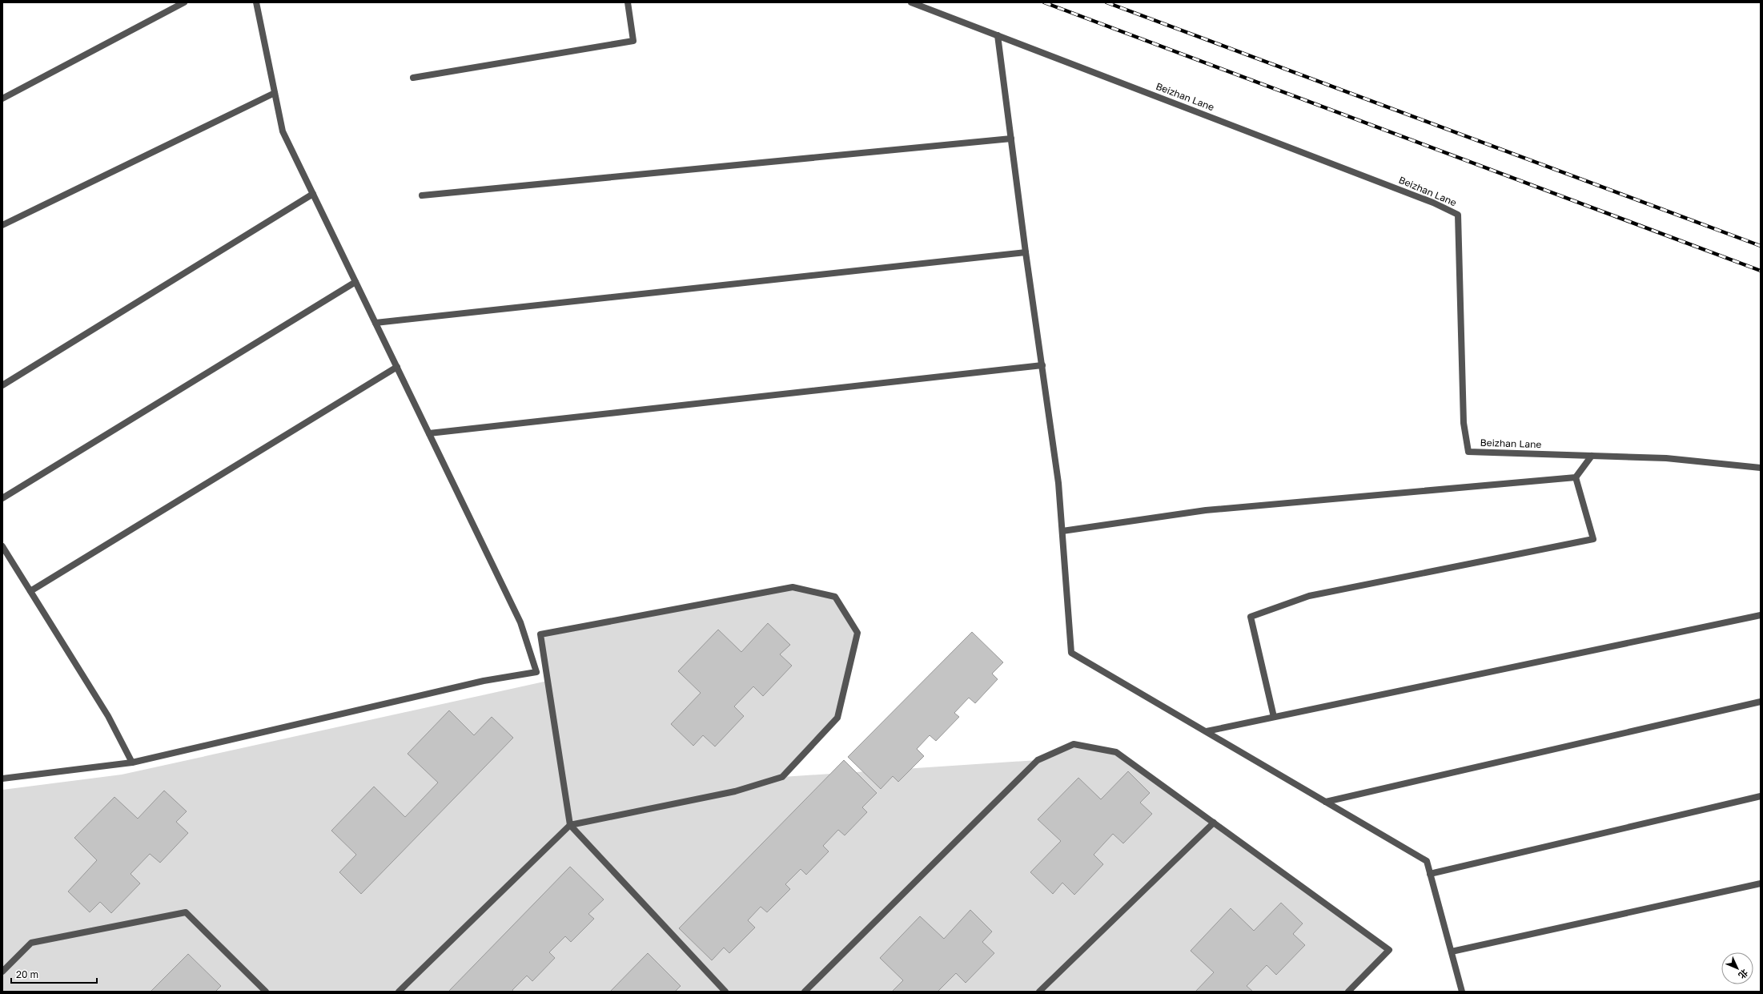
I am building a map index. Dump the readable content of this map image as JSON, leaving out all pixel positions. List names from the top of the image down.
{
  "streets": {
    "street": ["Beizhan Lane"]
  },
  "scale_bar": "20 m",
  "north": "bottom right"
}
